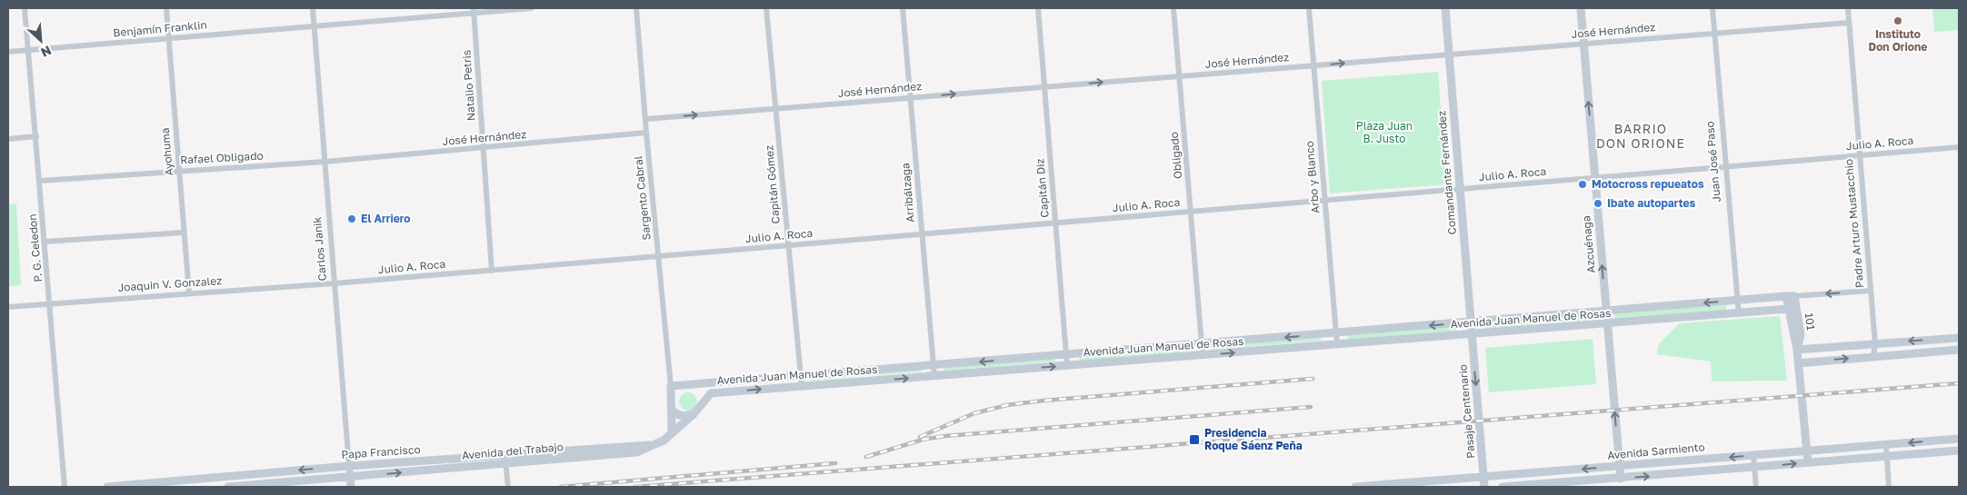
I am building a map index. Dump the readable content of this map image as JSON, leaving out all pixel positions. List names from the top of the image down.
{
  "streets": {
    "main road": [
      "Comandante Fernández",
      "Azcuénaga",
      "Carlos Janik",
      "Avenida Juan Manuel de Rosas",
      "101",
      "Pasaje Centenario",
      "Avenida del Trabajo",
      "Avenida Sarmiento",
      "Papa Francisco"
    ],
    "street": [
      "Benjamín Franklin",
      "José Hernández",
      "Natalio Petris",
      "Julio A. Roca",
      "Ayohuma",
      "Obligado",
      "Rafael Obligado",
      "Juan José Paso",
      "Arbo y Blanco",
      "Capitán Gómez",
      "Capitán Diz",
      "Arribálzaga",
      "Sargento Cabral",
      "Padre Arturo Mustacchio",
      "P. G. Celedon",
      "Joaquin V. Gonzalez"
    ]
  },
  "crossings": [
    ["Benjamín Franklin", "Natalio Petris"],
    ["Benjamín Franklin", "Ayohuma"],
    ["Benjamín Franklin", "P. G. Celedon"],
    ["Benjamín Franklin", "Carlos Janik"],
    ["José Hernández", "Natalio Petris"],
    ["José Hernández", "Obligado"],
    ["José Hernández", "Rafael Obligado"],
    ["José Hernández", "Juan José Paso"],
    ["José Hernández", "Comandante Fernández"],
    ["José Hernández", "Arbo y Blanco"],
    ["José Hernández", "Capitán Gómez"],
    ["José Hernández", "Capitán Diz"],
    ["José Hernández", "Arribálzaga"],
    ["José Hernández", "Sargento Cabral"],
    ["José Hernández", "Padre Arturo Mustacchio"],
    ["José Hernández", "Azcuénaga"],
    ["José Hernández", "Carlos Janik"],
    ["Natalio Petris", "Julio A. Roca"],
    ["Julio A. Roca", "Obligado"],
    ["Julio A. Roca", "Juan José Paso"],
    ["Julio A. Roca", "Comandante Fernández"],
    ["Julio A. Roca", "Arbo y Blanco"],
    ["Julio A. Roca", "Capitán Gómez"],
    ["Julio A. Roca", "Capitán Diz"],
    ["Julio A. Roca", "Arribálzaga"],
    ["Julio A. Roca", "Sargento Cabral"],
    ["Julio A. Roca", "Padre Arturo Mustacchio"],
    ["Julio A. Roca", "Azcuénaga"],
    ["Julio A. Roca", "Carlos Janik"],
    ["Julio A. Roca", "Joaquin V. Gonzalez"],
    ["Ayohuma", "Rafael Obligado"],
    ["Ayohuma", "Joaquin V. Gonzalez"],
    ["Obligado", "Avenida Juan Manuel de Rosas"],
    ["Rafael Obligado", "P. G. Celedon"],
    ["Rafael Obligado", "Carlos Janik"],
    ["Juan José Paso", "Avenida Juan Manuel de Rosas"],
    ["Comandante Fernández", "Avenida Juan Manuel de Rosas"],
    ["Comandante Fernández", "Pasaje Centenario"],
    ["Arbo y Blanco", "Avenida Juan Manuel de Rosas"],
    ["Capitán Gómez", "Avenida Juan Manuel de Rosas"],
    ["Capitán Diz", "Avenida Juan Manuel de Rosas"],
    ["Arribálzaga", "Avenida Juan Manuel de Rosas"],
    ["Sargento Cabral", "Avenida Juan Manuel de Rosas"],
    ["Azcuénaga", "Avenida Juan Manuel de Rosas"],
    ["Azcuénaga", "Avenida Sarmiento"],
    ["P. G. Celedon", "Joaquin V. Gonzalez"],
    ["Carlos Janik", "Joaquin V. Gonzalez"],
    ["Carlos Janik", "Avenida del Trabajo"],
    ["Carlos Janik", "Papa Francisco"],
    ["Avenida Juan Manuel de Rosas", "101"],
    ["Avenida Juan Manuel de Rosas", "Pasaje Centenario"],
    ["Avenida Juan Manuel de Rosas", "Avenida del Trabajo"],
    ["Pasaje Centenario", "Avenida Sarmiento"],
    ["Avenida del Trabajo", "Papa Francisco"]
  ],
  "one_way": [
    "José Hernández",
    "Azcuénaga",
    "Pasaje Centenario",
    "Avenida del Trabajo"
  ],
  "districts": ["BARRIO DON ORIONE"],
  "parks": ["Plaza Juan B. Justo"],
  "places": {
    "other": [
      "Instituto Don Orione",
      "Motocross repueatos",
      "Ibate autopartes",
      "El Arriero"
    ],
    "transit": ["Presidencia Roque Sáenz Peña"]
  },
  "north": "bottom right"
}
